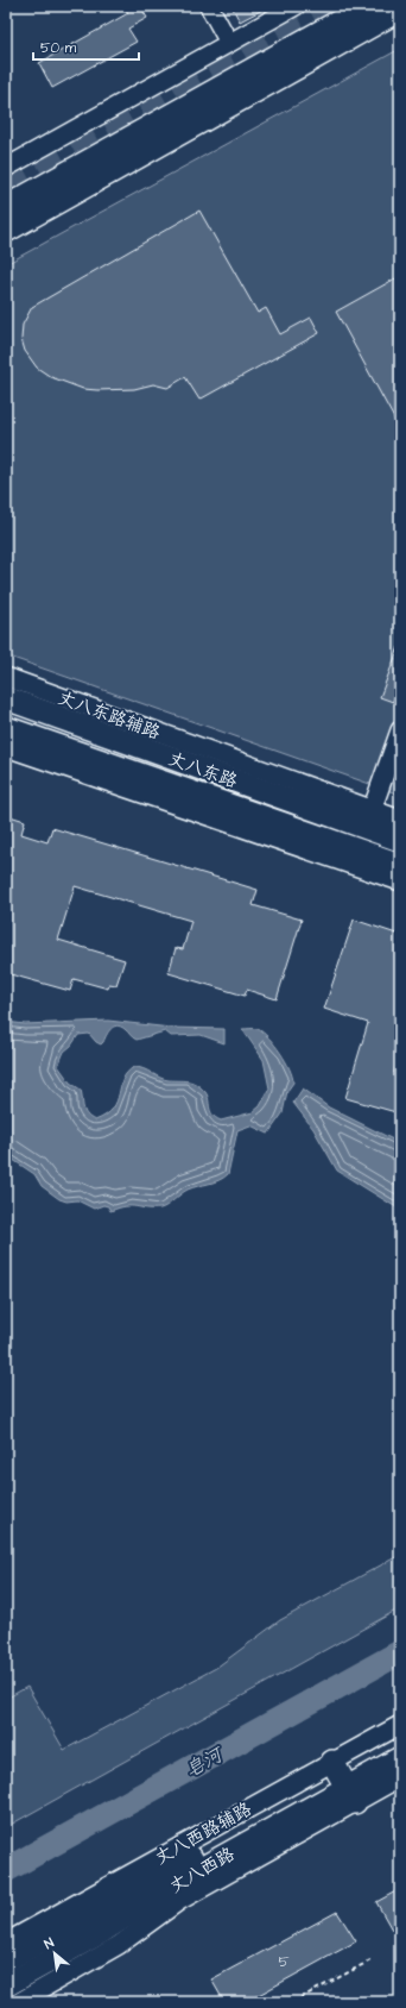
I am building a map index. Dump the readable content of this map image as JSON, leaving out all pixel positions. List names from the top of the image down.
{
  "streets": {
    "main road": ["丈八东路", "丈八西路"],
    "street": ["丈八东路辅路", "丈八西路辅路"]
  },
  "crossings": [
    ["丈八东路辅路", "丈八东路"],
    ["丈八西路辅路", "丈八西路"]
  ],
  "water": ["皂河"],
  "house_numbers": ["5"],
  "scale_bar": "50 m",
  "north": "top left"
}
